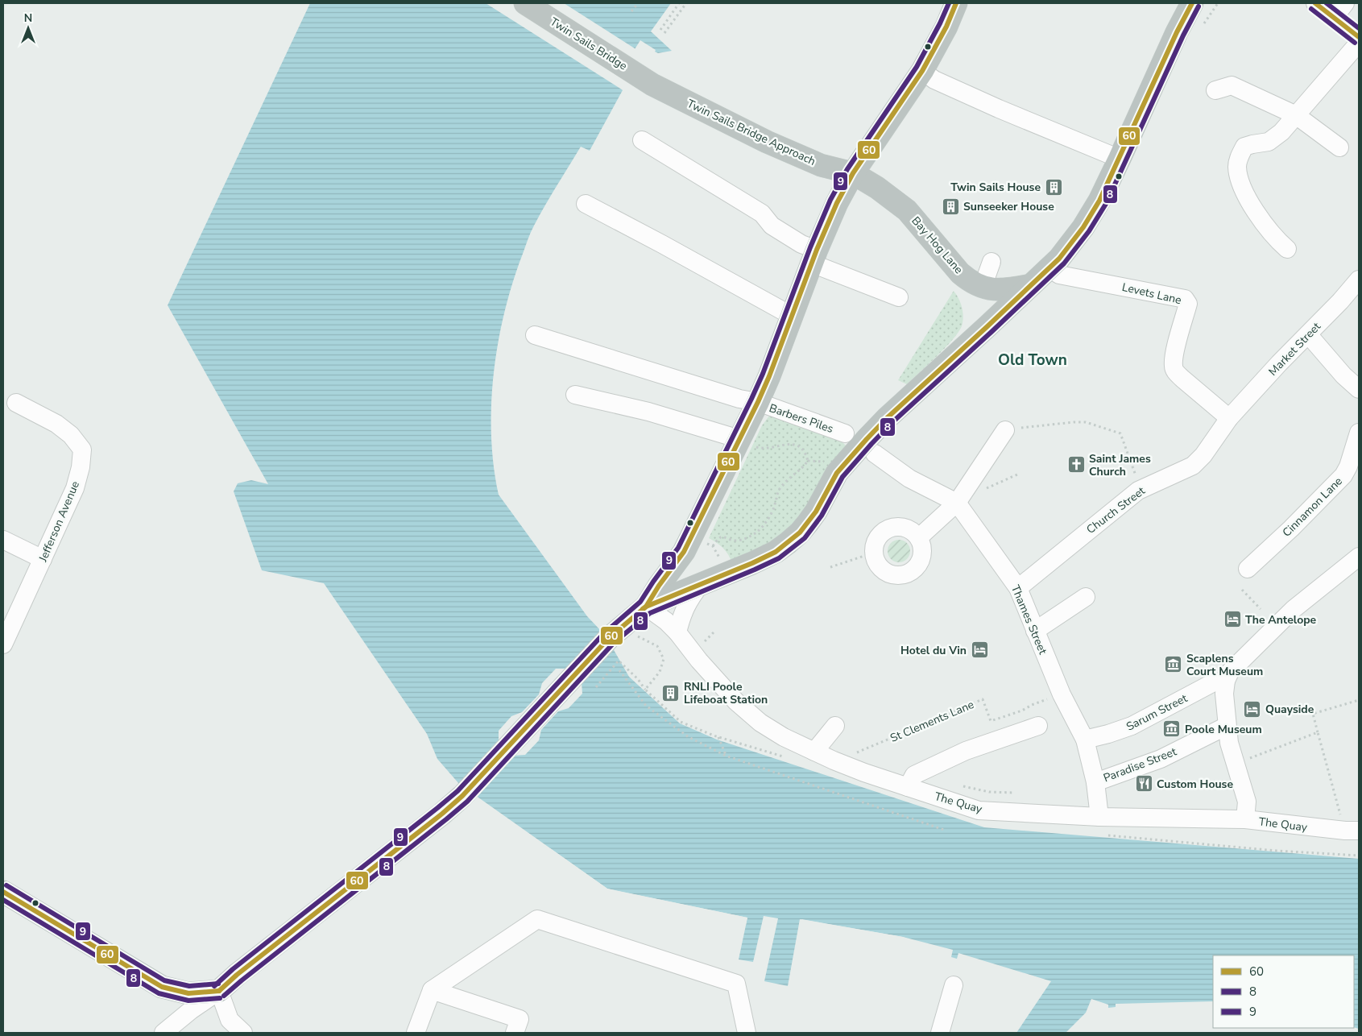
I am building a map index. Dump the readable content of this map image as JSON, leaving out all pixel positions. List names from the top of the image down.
{
  "streets": {
    "highway": ["Twin Sails Bridge", "Twin Sails Bridge Approach", "Bay Hog Lane"],
    "street": [
      "Levets Lane",
      "Market Street",
      "Barbers Piles",
      "Cinnamon Lane",
      "Church Street",
      "Jefferson Avenue",
      "Thames Street",
      "Sarum Street",
      "Paradise Street",
      "The Quay"
    ],
    "path": ["St Clements Lane"]
  },
  "crossings": [
    ["Twin Sails Bridge", "Twin Sails Bridge Approach"],
    ["Twin Sails Bridge Approach", "Bay Hog Lane"],
    ["Levets Lane", "Market Street"],
    ["Levets Lane", "Church Street"],
    ["Market Street", "Church Street"],
    ["Church Street", "Thames Street"],
    ["Thames Street", "Sarum Street"],
    ["Thames Street", "St Clements Lane"],
    ["Thames Street", "Paradise Street"],
    ["Thames Street", "The Quay"],
    ["St Clements Lane", "The Quay"]
  ],
  "districts": ["Old Town"],
  "places": {
    "building": ["Twin Sails House", "Sunseeker House", "RNLI Poole Lifeboat Station"],
    "church": ["Saint James Church"],
    "hotel": ["The Antelope", "Hotel du Vin", "Quayside"],
    "museum": ["Scaplens Court Museum", "Poole Museum"],
    "restaurant": ["Custom House"]
  },
  "lines": ["transit line 60", "transit line 9", "transit line 8"],
  "legend": ["60", "8", "9"],
  "north": "top"
}
